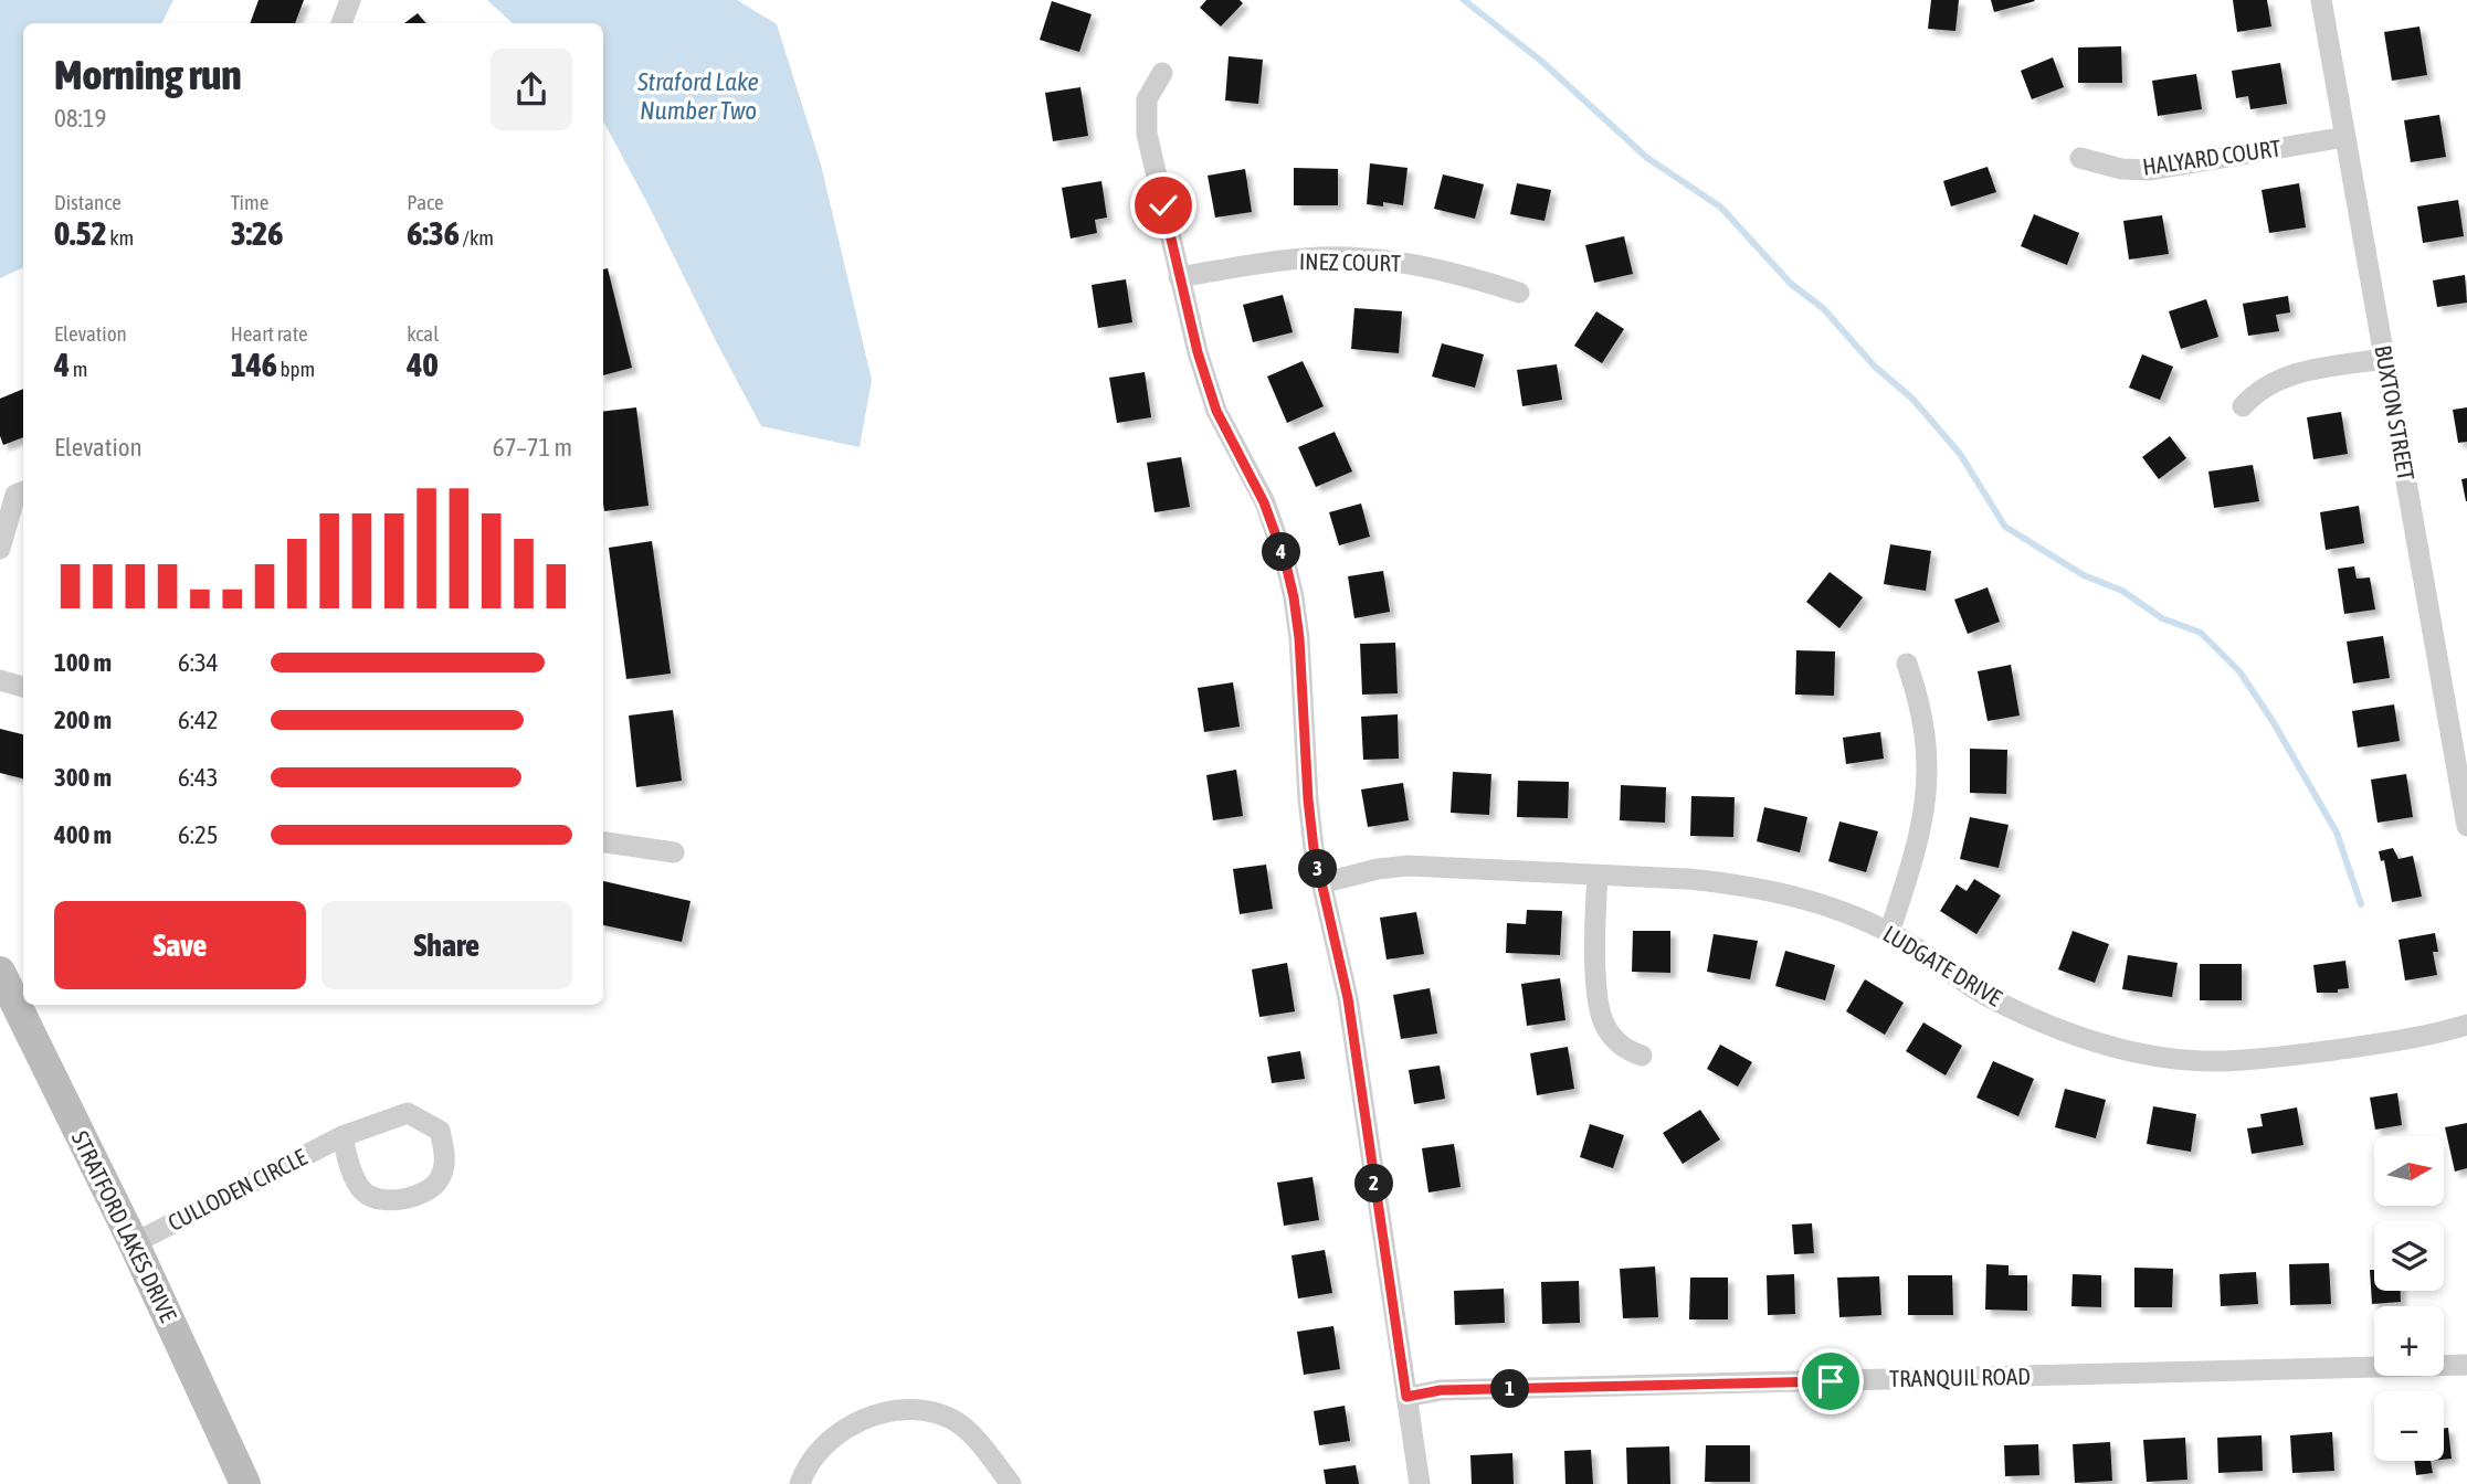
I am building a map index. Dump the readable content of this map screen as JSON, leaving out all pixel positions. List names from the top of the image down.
{
  "streets": {
    "street": [
      "HALYARD COURT",
      "INEZ COURT",
      "BUXTON STREET",
      "LUDGATE DRIVE",
      "CULLODEN CIRCLE",
      "STRATFORD LAKES DRIVE",
      "TRANQUIL ROAD"
    ]
  },
  "crossings": [
    ["HALYARD COURT", "BUXTON STREET"],
    ["CULLODEN CIRCLE", "STRATFORD LAKES DRIVE"]
  ],
  "water": ["Straford Lake Number Two"],
  "north": "right",
  "page": {
    "heading": ["Morning run", "08:19"],
    "stats": [
      ["Distance", "0.52 km"],
      ["Time", "3:26"],
      ["Pace", "6:36 /km"],
      ["Elevation", "4 m"],
      ["Heart rate", "146 bpm"],
      ["kcal", "40"]
    ],
    "chart": ["Elevation", "67–71 m"],
    "pins": [
      "4",
      "3",
      "2",
      "1"
    ],
    "list": [
      {
        "name": "100 m",
        "note": "6:34"
      },
      {
        "name": "200 m",
        "note": "6:42"
      },
      {
        "name": "300 m",
        "note": "6:43"
      },
      {
        "name": "400 m",
        "note": "6:25"
      }
    ],
    "buttons": ["Save", "Share"],
    "map_buttons": ["+", "−"]
  }
}
